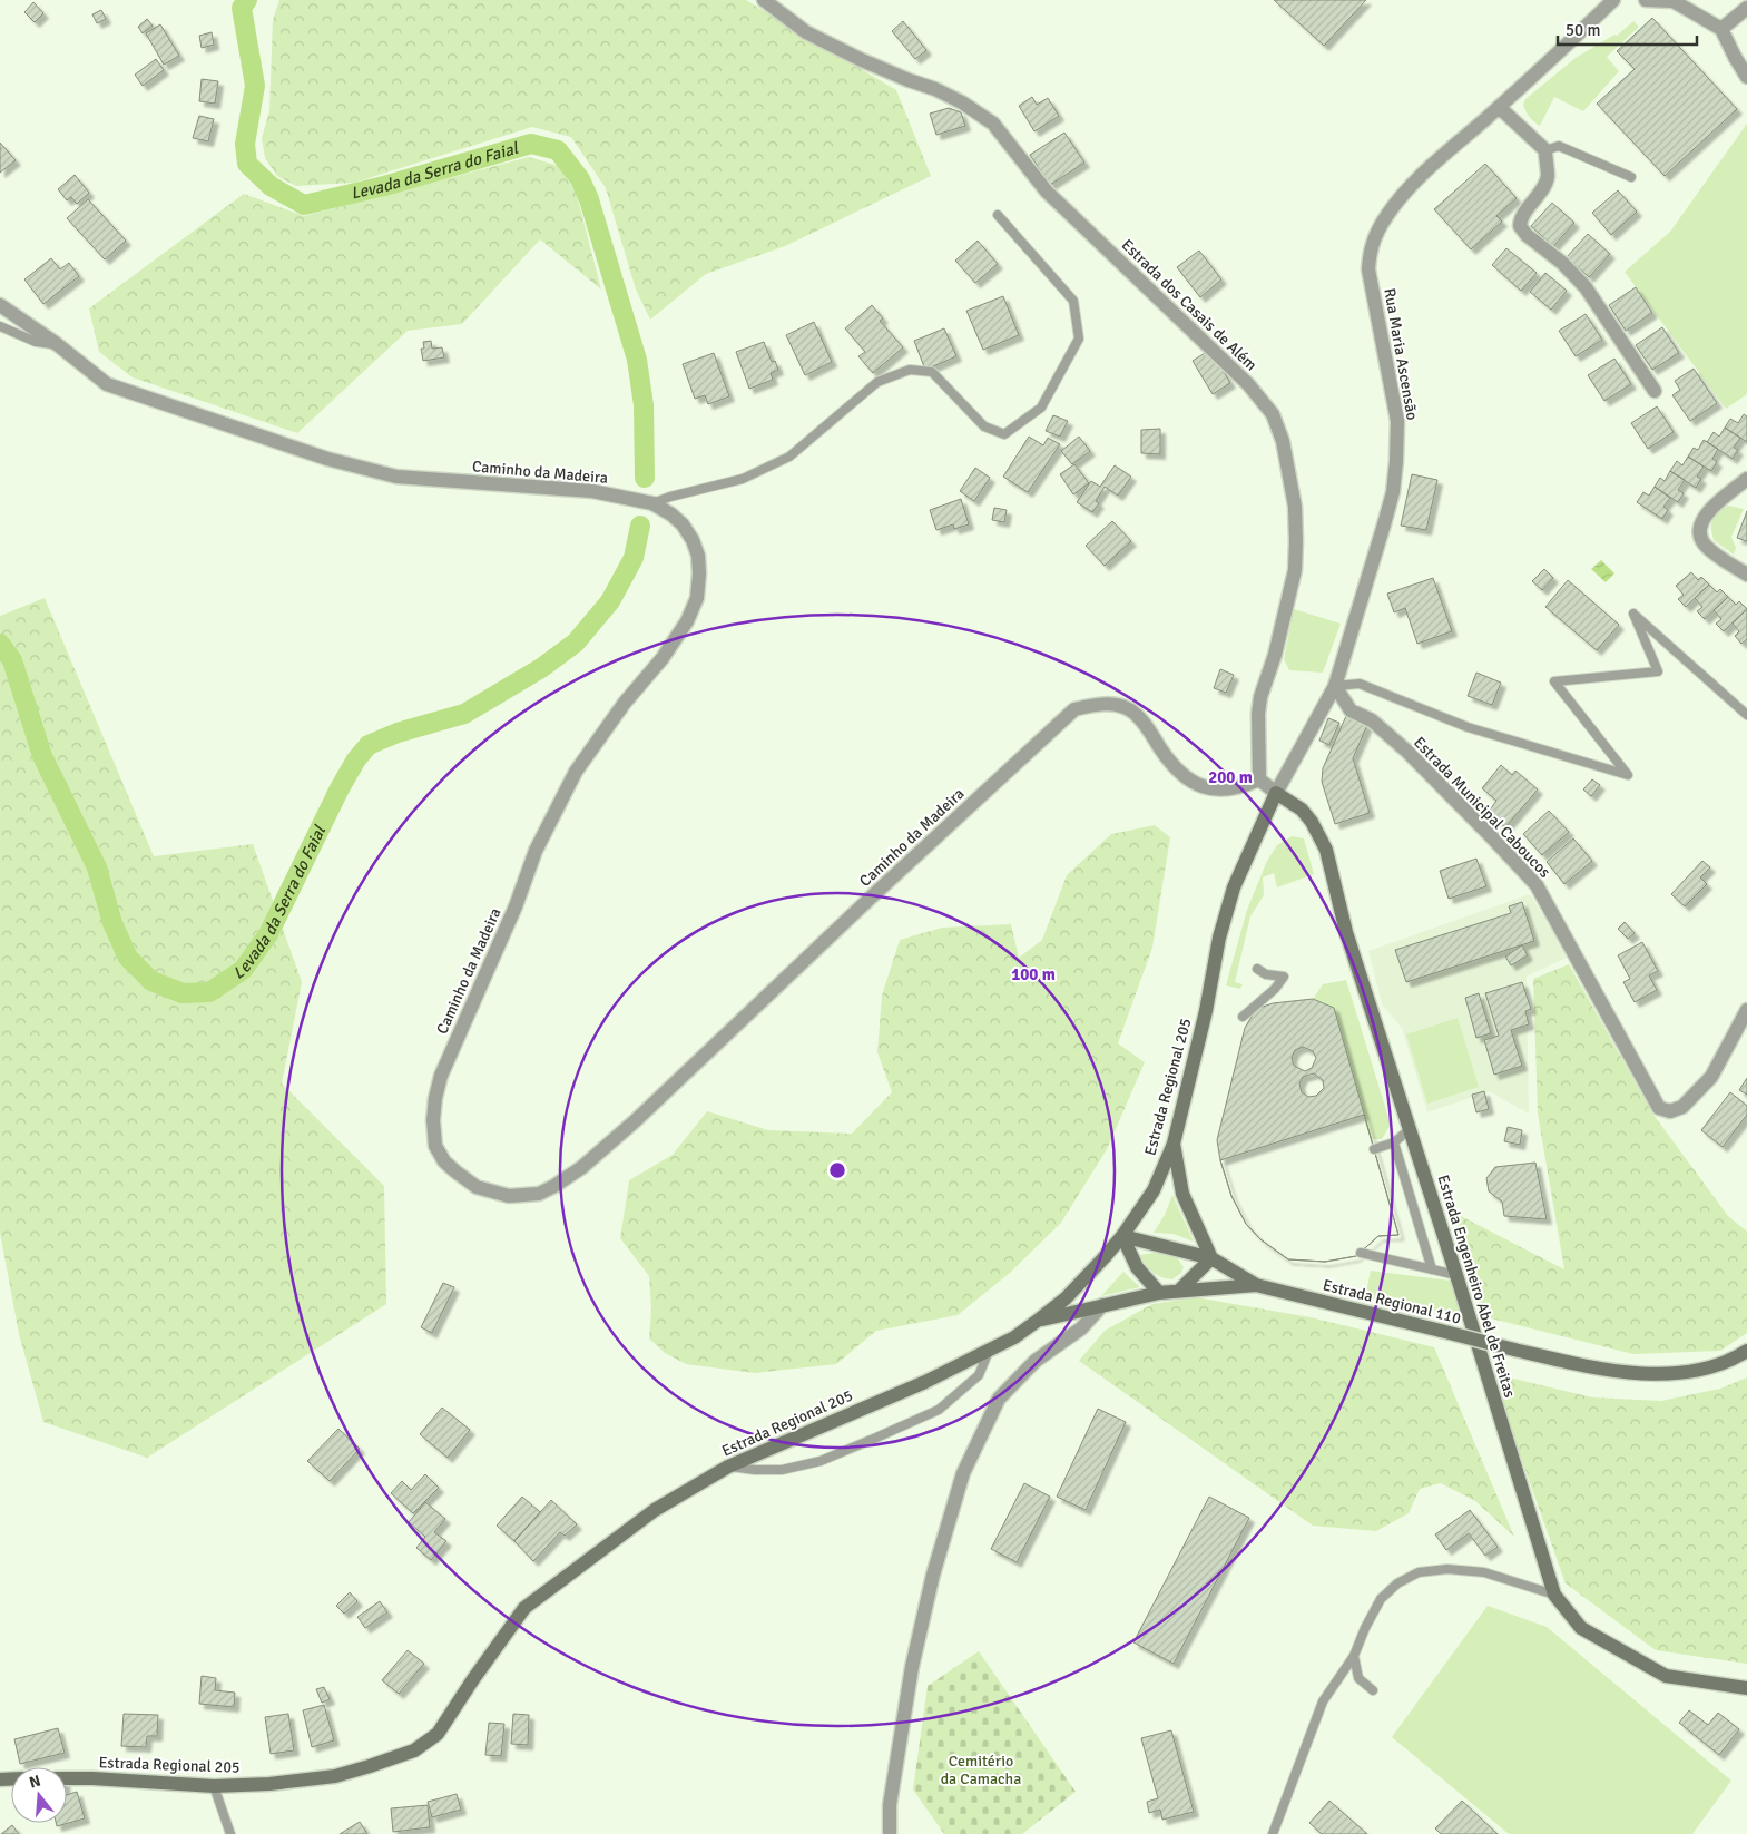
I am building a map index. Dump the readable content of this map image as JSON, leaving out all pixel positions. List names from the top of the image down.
{
  "streets": {
    "main road": ["Estrada Regional 205", "Estrada Engenheiro Abel de Freitas", "Estrada Regional 110"],
    "street": [
      "Estrada dos Casais de Além",
      "Rua Maria Ascensão",
      "Caminho da Madeira",
      "Estrada Municipal Caboucos"
    ]
  },
  "crossings": [
    ["Estrada dos Casais de Além", "Caminho da Madeira"],
    ["Rua Maria Ascensão", "Estrada Municipal Caboucos"],
    ["Rua Maria Ascensão", "Estrada Regional 205"],
    ["Rua Maria Ascensão", "Estrada Engenheiro Abel de Freitas"],
    ["Estrada Regional 205", "Estrada Engenheiro Abel de Freitas"],
    ["Estrada Regional 205", "Estrada Regional 110"]
  ],
  "water": ["Levada da Serra do Faial"],
  "parks": ["Cemitério da Camacha"],
  "scale_bar": "50 m",
  "north": "top",
  "rings": ["200 m", "100 m"]
}
